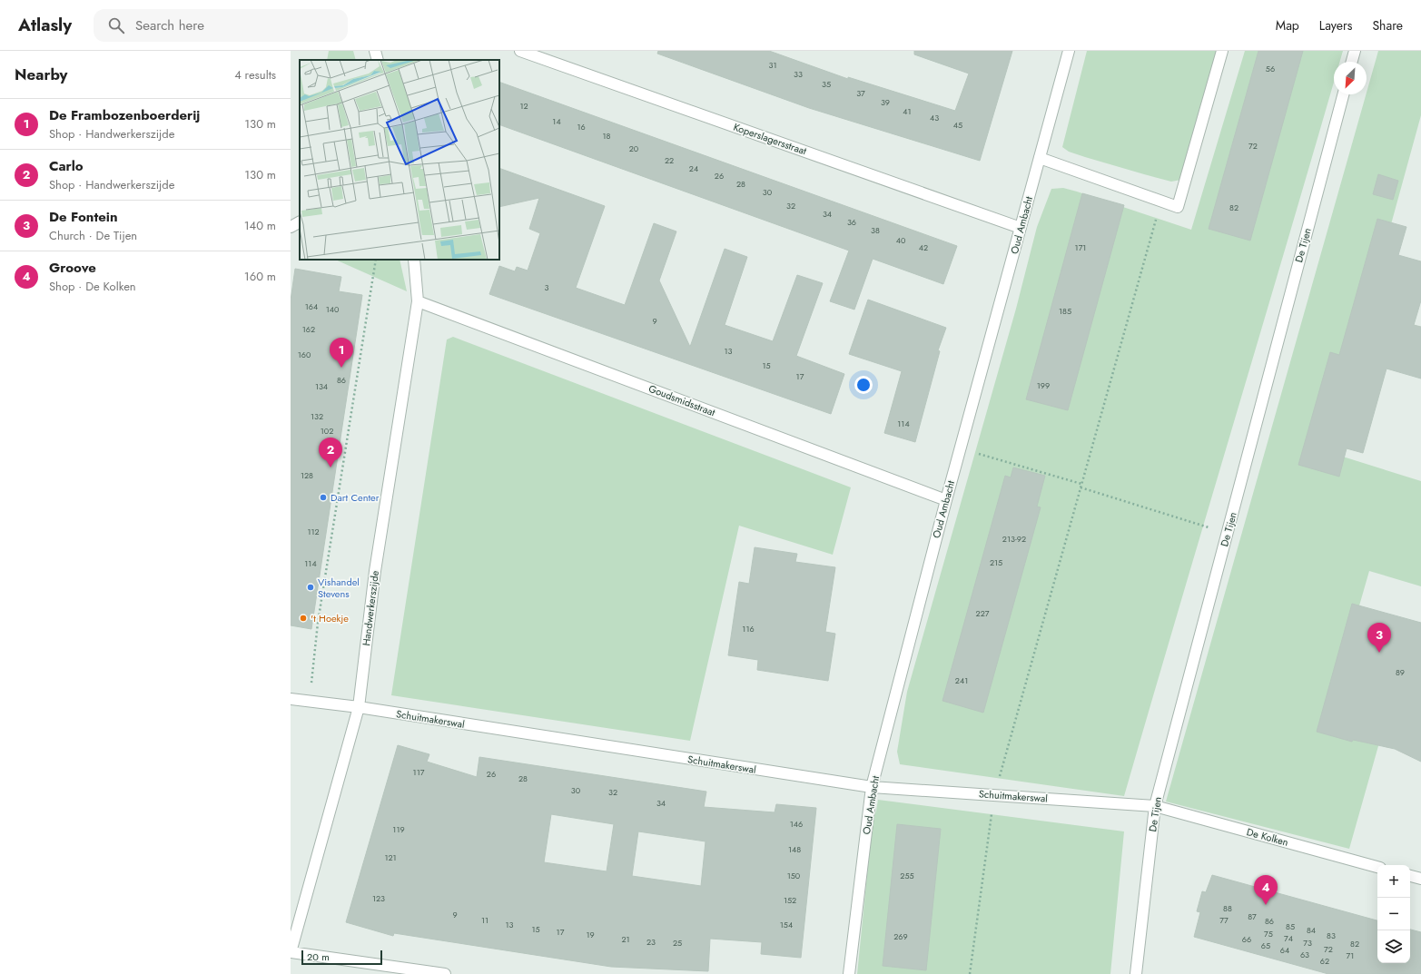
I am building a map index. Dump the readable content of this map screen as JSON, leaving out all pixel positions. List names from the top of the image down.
{
  "streets": {
    "street": [
      "Koperslagersstraat",
      "Oud Ambacht",
      "De Tijen",
      "Goudsmidsstraat",
      "Handwerkerszijde",
      "Schuitmakerswal",
      "De Kolken"
    ]
  },
  "crossings": [
    ["Koperslagersstraat", "Oud Ambacht"],
    ["Oud Ambacht", "Goudsmidsstraat"],
    ["Oud Ambacht", "Schuitmakerswal"],
    ["De Tijen", "Schuitmakerswal"],
    ["De Tijen", "De Kolken"],
    ["Goudsmidsstraat", "Handwerkerszijde"],
    ["Handwerkerszijde", "Schuitmakerswal"],
    ["Schuitmakerswal", "De Kolken"]
  ],
  "places": ["Dart Center", "Vishandel Stevens", "'t Hoekje"],
  "house_numbers": [
    "31",
    "56",
    "33",
    "35",
    "37",
    "39",
    "12",
    "41",
    "43",
    "14",
    "45",
    "16",
    "18",
    "72",
    "20",
    "22",
    "24",
    "26",
    "28",
    "30",
    "32",
    "82",
    "34",
    "36",
    "38",
    "40",
    "42",
    "171",
    "3",
    "164",
    "140",
    "185",
    "9",
    "162",
    "13",
    "160",
    "15",
    "17",
    "86",
    "199",
    "134",
    "132",
    "114",
    "102",
    "128",
    "112",
    "213-92",
    "215",
    "114",
    "227",
    "116",
    "89",
    "241",
    "117",
    "26",
    "28",
    "30",
    "32",
    "34",
    "146",
    "119",
    "148",
    "121",
    "150",
    "255",
    "123",
    "152",
    "88",
    "9",
    "87",
    "11",
    "77",
    "86",
    "13",
    "154",
    "85",
    "15",
    "84",
    "17",
    "75",
    "19",
    "83",
    "269",
    "74",
    "21",
    "66",
    "23",
    "25",
    "73",
    "82",
    "65",
    "72",
    "64",
    "63",
    "71",
    "62"
  ],
  "scale_bar": "20 m",
  "north": "bottom left",
  "page": {
    "header": "Atlasly",
    "search": "Search here",
    "nav": ["Map", "Layers", "Share"],
    "heading": ["Nearby", "4 results"],
    "list": [
      {
        "mark": "1",
        "name": "De Frambozenboerderij",
        "note": "Shop · Handwerkerszijde",
        "value": "130 m"
      },
      {
        "mark": "2",
        "name": "Carlo",
        "note": "Shop · Handwerkerszijde",
        "value": "130 m"
      },
      {
        "mark": "3",
        "name": "De Fontein",
        "note": "Church · De Tijen",
        "value": "140 m"
      },
      {
        "mark": "4",
        "name": "Groove",
        "note": "Shop · De Kolken",
        "value": "160 m"
      }
    ],
    "pins": [
      "1",
      "2",
      "3",
      "4"
    ],
    "map_buttons": ["+", "−"],
    "scale": "20 m"
  }
}
